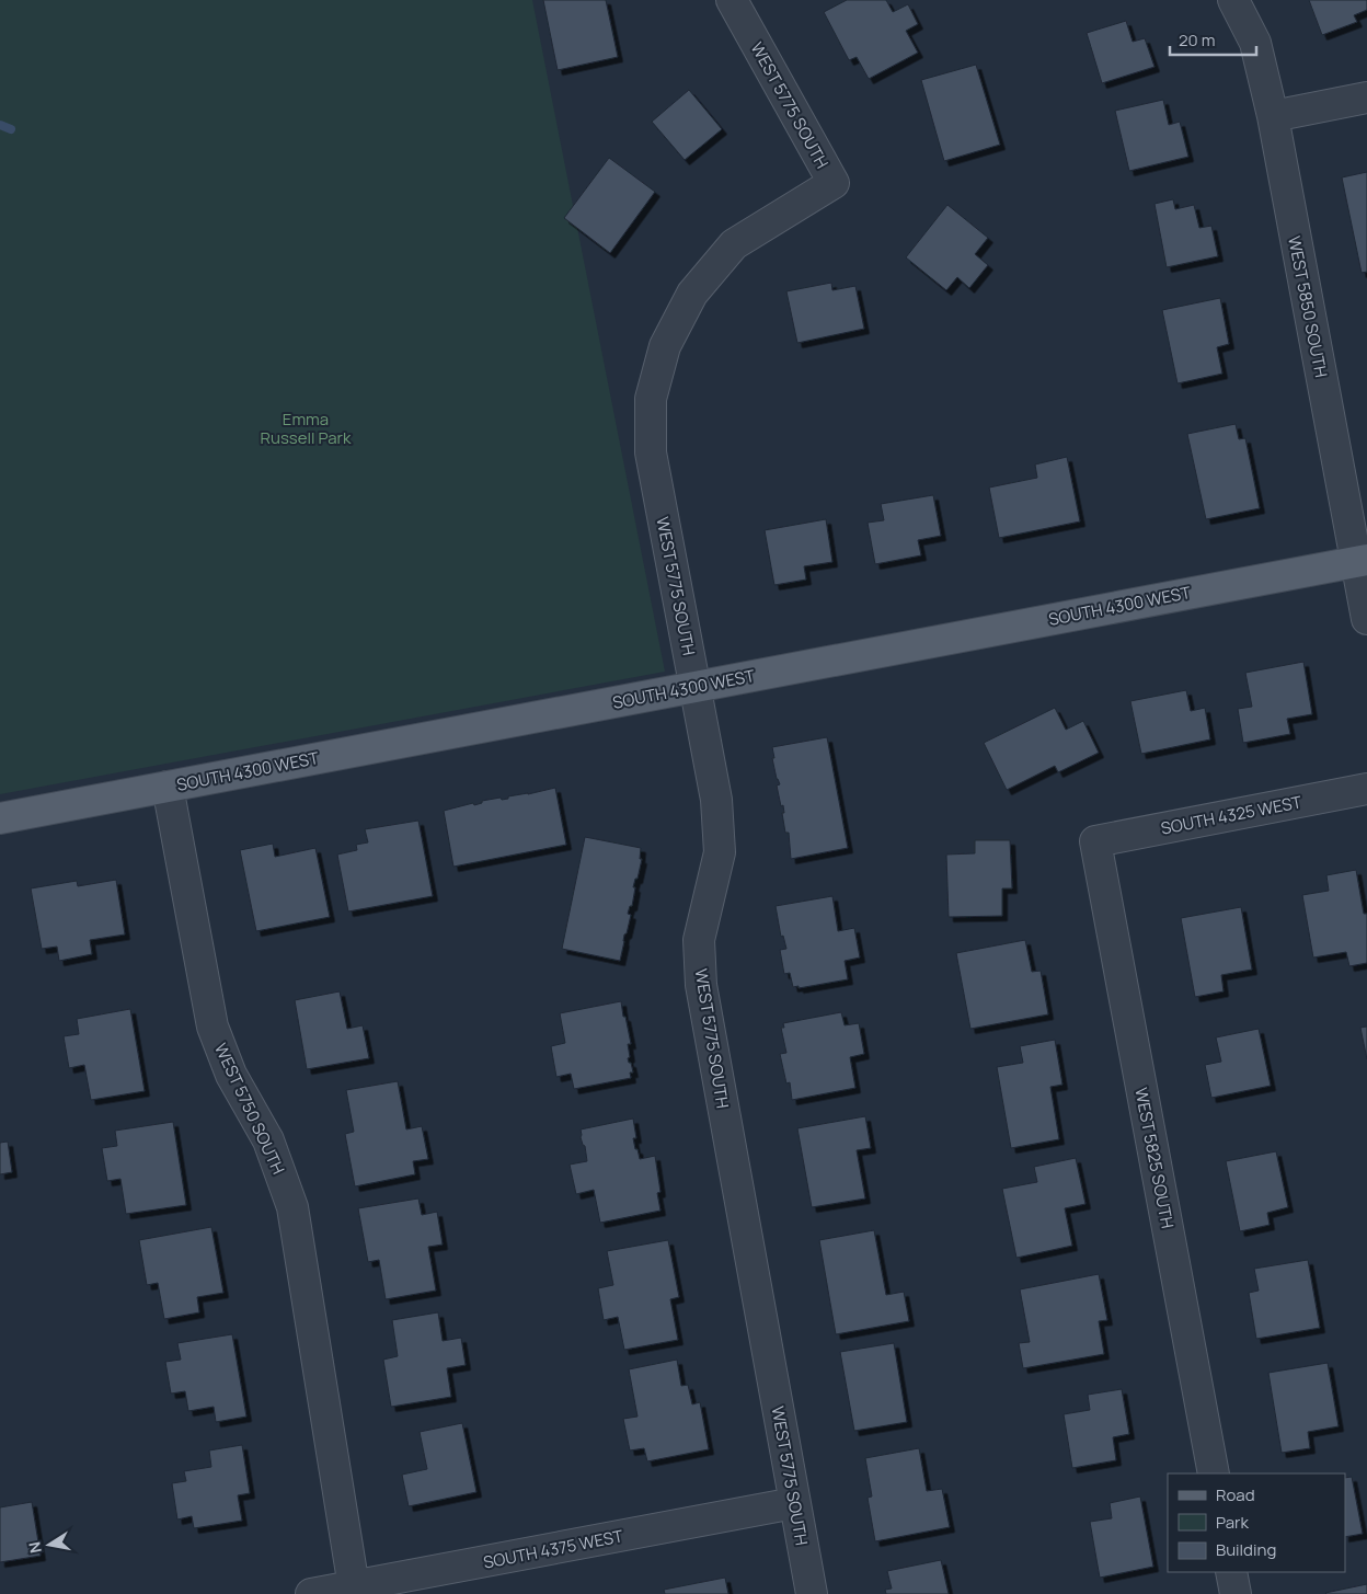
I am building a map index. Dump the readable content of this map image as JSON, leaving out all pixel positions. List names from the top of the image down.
{
  "streets": {
    "main road": ["SOUTH 4300 WEST"],
    "street": [
      "WEST 5775 SOUTH",
      "WEST 5850 SOUTH",
      "SOUTH 4325 WEST",
      "WEST 5750 SOUTH",
      "WEST 5825 SOUTH",
      "SOUTH 4375 WEST"
    ]
  },
  "crossings": [
    ["WEST 5775 SOUTH", "SOUTH 4300 WEST"],
    ["WEST 5775 SOUTH", "SOUTH 4375 WEST"],
    ["WEST 5850 SOUTH", "SOUTH 4300 WEST"],
    ["SOUTH 4300 WEST", "WEST 5750 SOUTH"],
    ["SOUTH 4325 WEST", "WEST 5825 SOUTH"],
    ["WEST 5750 SOUTH", "SOUTH 4375 WEST"]
  ],
  "parks": ["Emma Russell Park"],
  "legend": ["Road", "Park", "Building"],
  "scale_bar": "20 m",
  "north": "left"
}
